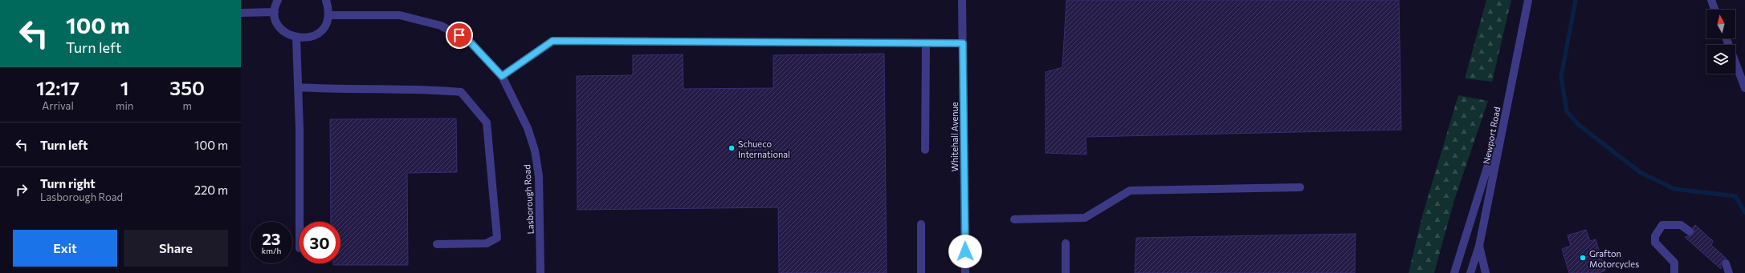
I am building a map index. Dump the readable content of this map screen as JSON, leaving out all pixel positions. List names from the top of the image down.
{
  "streets": {
    "street": ["Newport Road", "Whitehall Avenue", "Lasborough Road"]
  },
  "places": ["Schueco International", "Grafton Motorcycles"],
  "north": "top",
  "page": {
    "turn": ["100 m", "Turn left"],
    "eta": [
      "12:17",
      "Arrival",
      "1",
      "min",
      "350",
      "m"
    ],
    "list": [
      {
        "name": "Turn left",
        "value": "100 m"
      },
      {
        "name": "Turn right",
        "note": "Lasborough Road",
        "value": "220 m"
      }
    ],
    "speed": "23 km/h",
    "limit": "30",
    "buttons": ["Exit", "Share"]
  }
}
